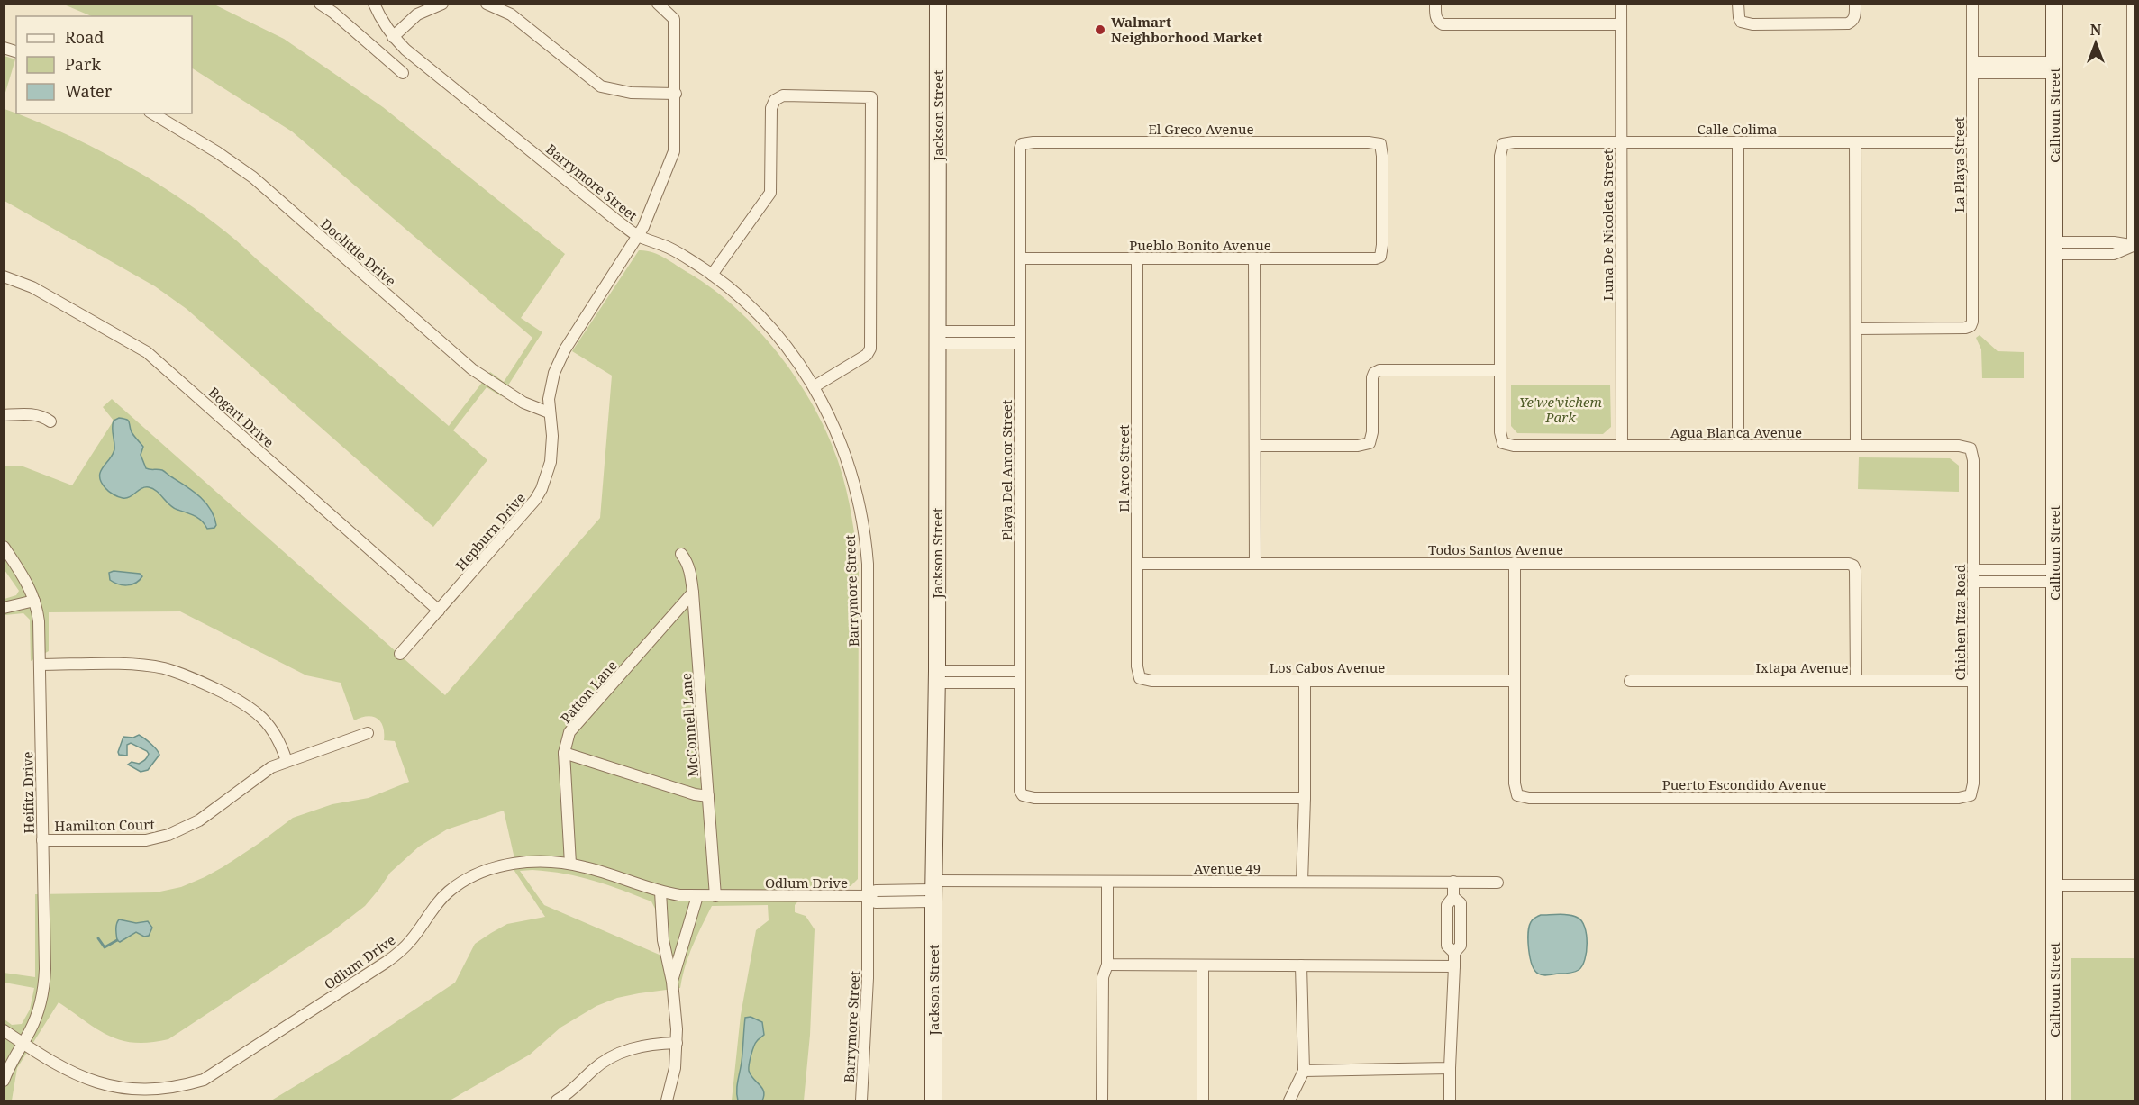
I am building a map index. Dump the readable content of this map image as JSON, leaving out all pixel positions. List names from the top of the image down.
{
  "streets": {
    "street": [
      "Jackson Street",
      "Calhoun Street",
      "El Greco Avenue",
      "Calle Colima",
      "La Playa Street",
      "Barrymore Street",
      "Luna De Nicoleta Street",
      "Pueblo Bonito Avenue",
      "Doolittle Drive",
      "Bogart Drive",
      "Agua Blanca Avenue",
      "El Arco Street",
      "Playa Del Amor Street",
      "Hepburn Drive",
      "Todos Santos Avenue",
      "Chichen Itza Road",
      "Los Cabos Avenue",
      "Ixtapa Avenue",
      "Patton Lane",
      "McConnell Lane",
      "Puerto Escondido Avenue",
      "Heifitz Drive",
      "Hamilton Court",
      "Avenue 49",
      "Odlum Drive"
    ]
  },
  "crossings": [
    ["Jackson Street", "Avenue 49"],
    ["Jackson Street", "Odlum Drive"],
    ["El Greco Avenue", "Pueblo Bonito Avenue"],
    ["El Greco Avenue", "Playa Del Amor Street"],
    ["Calle Colima", "La Playa Street"],
    ["Calle Colima", "Luna De Nicoleta Street"],
    ["Calle Colima", "Agua Blanca Avenue"],
    ["Barrymore Street", "Hepburn Drive"],
    ["Barrymore Street", "Odlum Drive"],
    ["Luna De Nicoleta Street", "Agua Blanca Avenue"],
    ["Pueblo Bonito Avenue", "El Arco Street"],
    ["Pueblo Bonito Avenue", "Playa Del Amor Street"],
    ["Doolittle Drive", "Hepburn Drive"],
    ["Bogart Drive", "Hepburn Drive"],
    ["Agua Blanca Avenue", "Chichen Itza Road"],
    ["El Arco Street", "Todos Santos Avenue"],
    ["El Arco Street", "Los Cabos Avenue"],
    ["Todos Santos Avenue", "Ixtapa Avenue"],
    ["Chichen Itza Road", "Ixtapa Avenue"],
    ["Chichen Itza Road", "Puerto Escondido Avenue"],
    ["Los Cabos Avenue", "Puerto Escondido Avenue"],
    ["Patton Lane", "McConnell Lane"],
    ["Patton Lane", "Odlum Drive"],
    ["McConnell Lane", "Odlum Drive"],
    ["Heifitz Drive", "Hamilton Court"],
    ["Heifitz Drive", "Odlum Drive"],
    ["Avenue 49", "Odlum Drive"]
  ],
  "parks": ["Ye'we'vichem Park"],
  "places": ["Walmart Neighborhood Market"],
  "legend": ["Road", "Park", "Water"],
  "north": "top"
}
